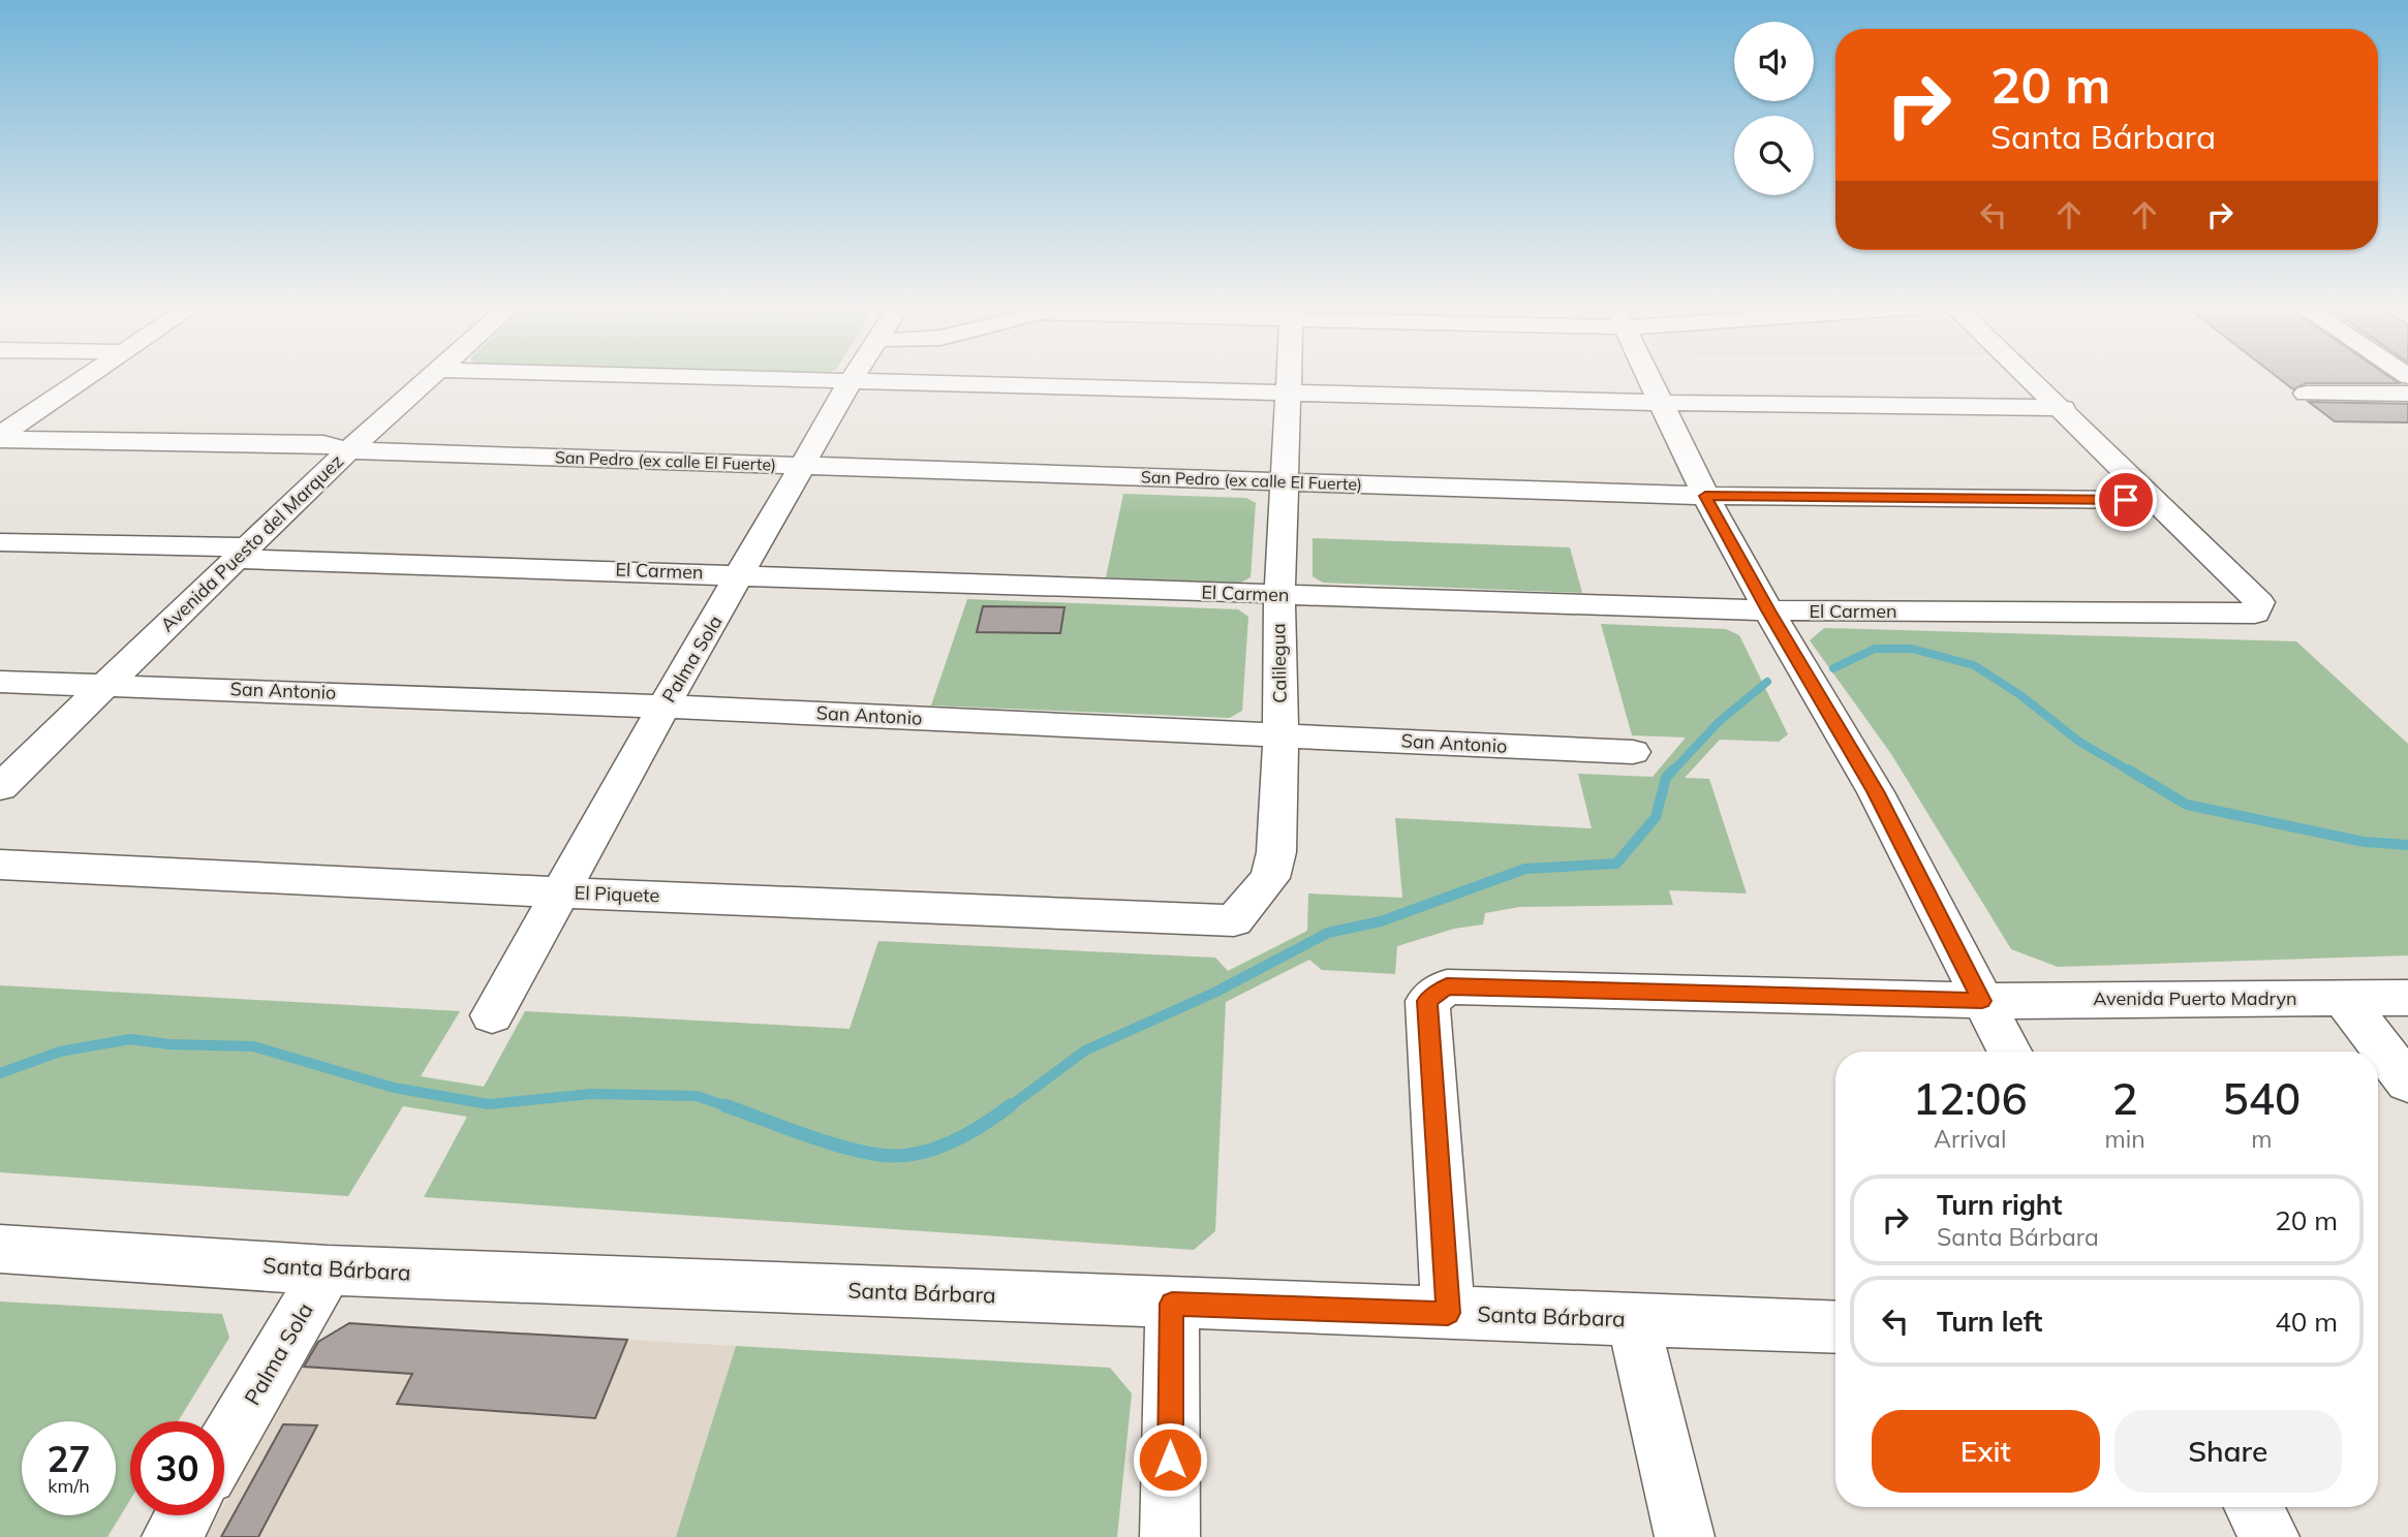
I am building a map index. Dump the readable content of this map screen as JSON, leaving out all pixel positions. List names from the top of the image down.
{
  "streets": {
    "street": [
      "San Pedro (ex calle El Fuerte)",
      "Avenida Puesto del Marquez",
      "El Carmen",
      "Palma Sola",
      "Calilegua",
      "San Antonio",
      "El Piquete",
      "Avenida Puerto Madryn",
      "Santa Bárbara"
    ]
  },
  "crossings": [
    ["San Pedro (ex calle El Fuerte)", "Avenida Puesto del Marquez"],
    ["San Pedro (ex calle El Fuerte)", "El Carmen"],
    ["San Pedro (ex calle El Fuerte)", "Palma Sola"],
    ["San Pedro (ex calle El Fuerte)", "Calilegua"],
    ["Avenida Puesto del Marquez", "El Carmen"],
    ["Avenida Puesto del Marquez", "San Antonio"],
    ["El Carmen", "Palma Sola"],
    ["El Carmen", "Calilegua"],
    ["Palma Sola", "San Antonio"],
    ["Palma Sola", "El Piquete"],
    ["Palma Sola", "Santa Bárbara"],
    ["Calilegua", "San Antonio"],
    ["Calilegua", "El Piquete"]
  ],
  "page": {
    "turn": ["20 m", "Santa Bárbara"],
    "eta": [
      "12:06",
      "Arrival",
      "2",
      "min",
      "540",
      "m"
    ],
    "list": [
      {
        "name": "Turn right",
        "note": "Santa Bárbara",
        "value": "20 m"
      },
      {
        "name": "Turn left",
        "value": "40 m"
      }
    ],
    "buttons": ["Exit", "Share"],
    "speed": "27 km/h",
    "limit": "30"
  }
}
